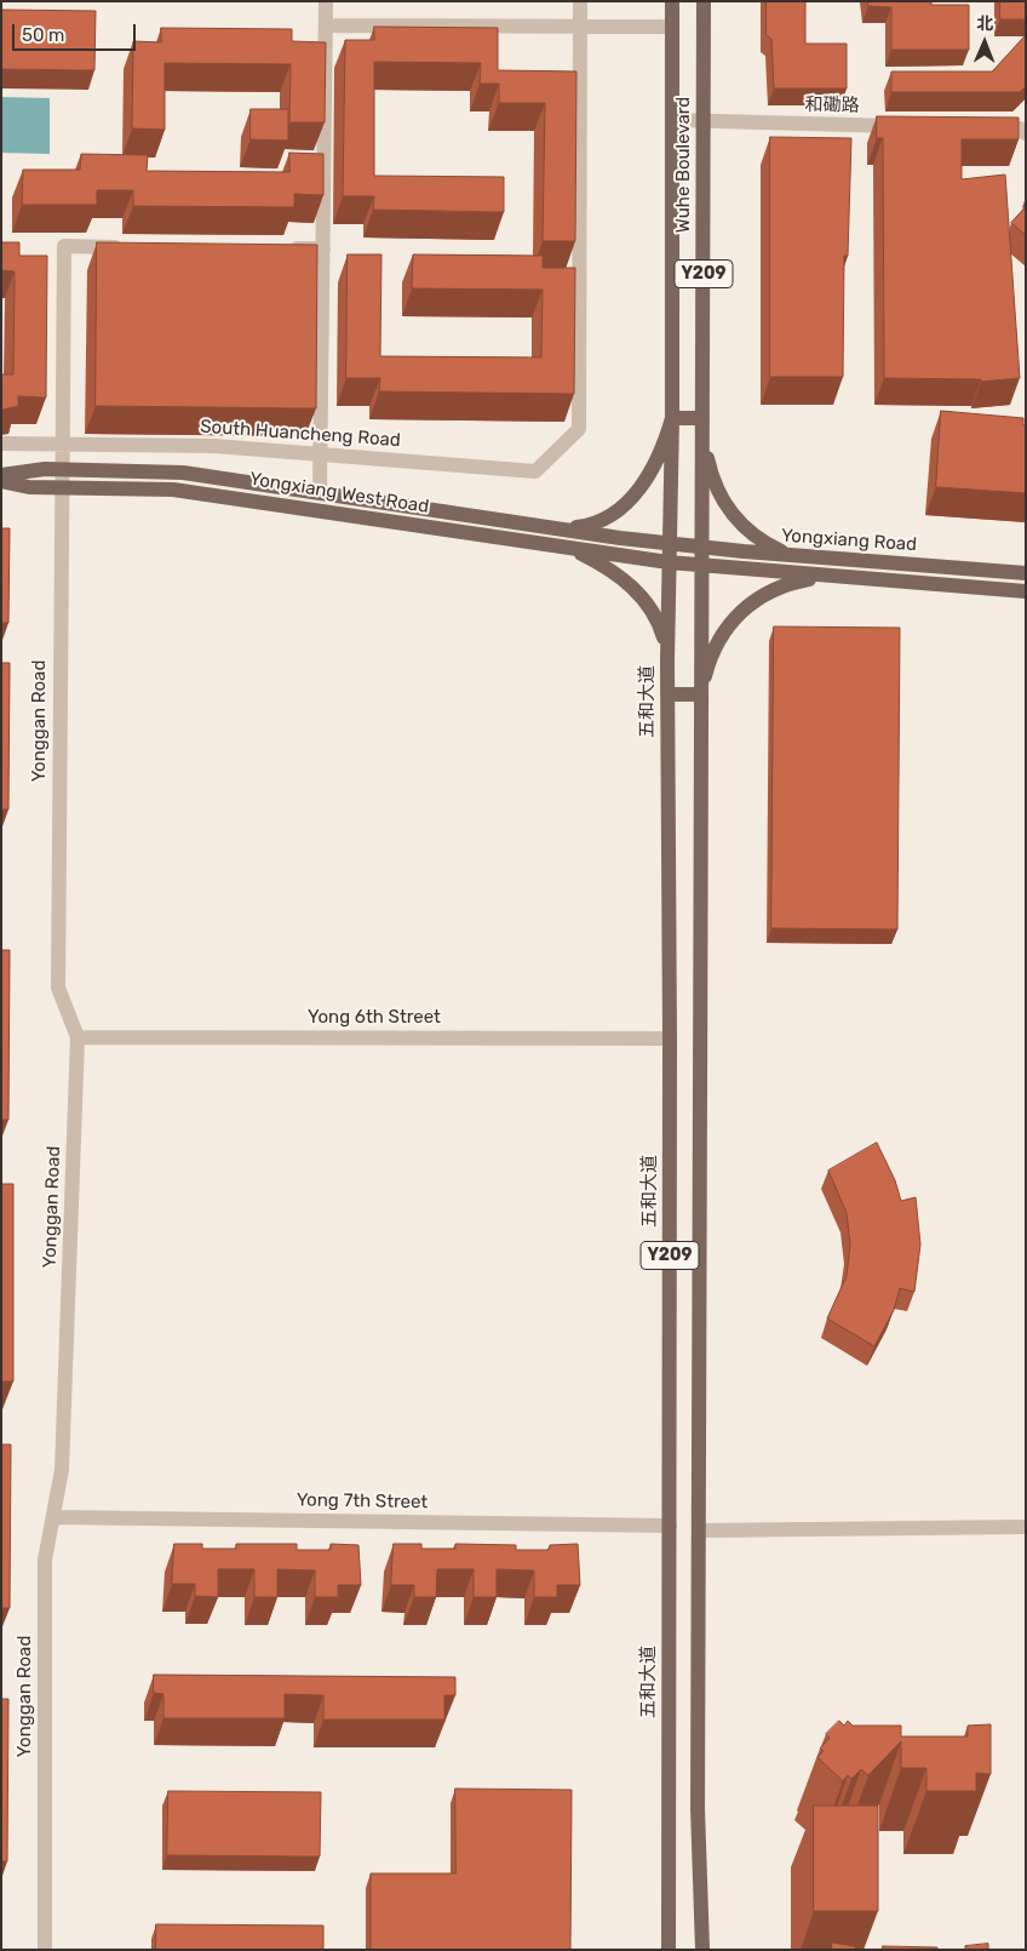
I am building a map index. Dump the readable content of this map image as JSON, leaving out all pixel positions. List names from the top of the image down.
{
  "streets": {
    "main road": [
      "Wuhe Boulevard",
      "Y209",
      "Yongxiang West Road",
      "Yongxiang Road",
      "五和大道"
    ],
    "street": [
      "和磡路",
      "South Huancheng Road",
      "Yonggan Road",
      "Yong 6th Street",
      "Yong 7th Street"
    ]
  },
  "crossings": [
    ["和磡路", "Wuhe Boulevard"],
    ["Wuhe Boulevard", "Y209"],
    ["Wuhe Boulevard", "Yongxiang West Road"],
    ["Wuhe Boulevard", "Yongxiang Road"],
    ["Wuhe Boulevard", "五和大道"],
    ["Y209", "Yongxiang Road"],
    ["South Huancheng Road", "Yonggan Road"],
    ["Yongxiang West Road", "Yongxiang Road"],
    ["Yongxiang West Road", "五和大道"],
    ["Yongxiang West Road", "Yonggan Road"],
    ["Yongxiang Road", "五和大道"],
    ["五和大道", "Yong 6th Street"],
    ["五和大道", "Yong 7th Street"],
    ["Yonggan Road", "Yong 6th Street"],
    ["Yonggan Road", "Yong 7th Street"]
  ],
  "scale_bar": "50 m",
  "north": "top"
}
